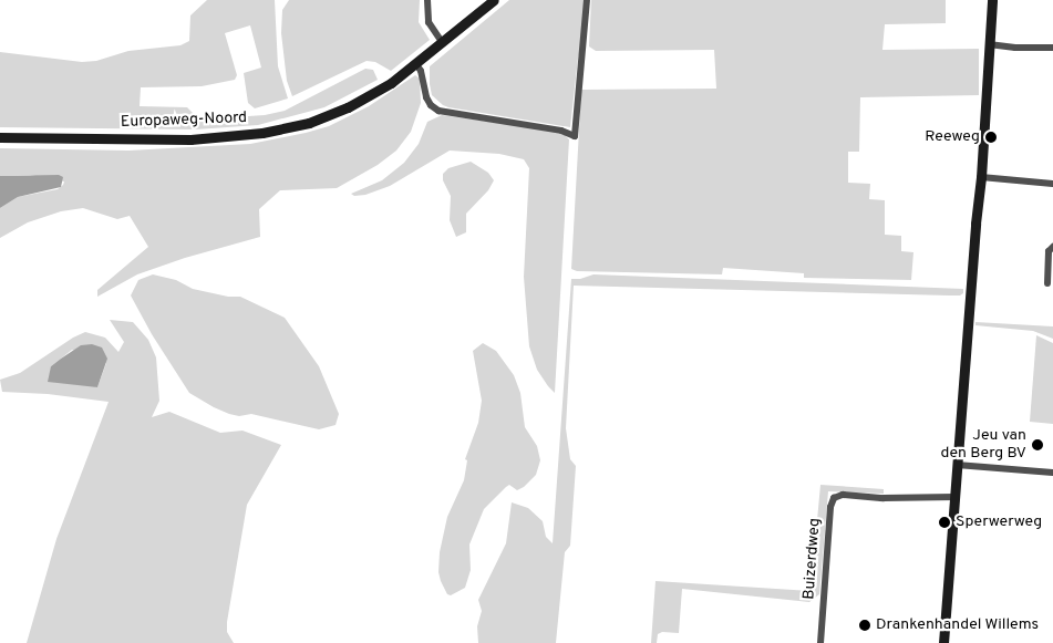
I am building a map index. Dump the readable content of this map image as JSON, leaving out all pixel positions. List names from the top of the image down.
{
  "streets": {
    "street": ["Europaweg-Noord", "Buizerdweg"]
  },
  "places": [
    "Reeweg",
    "Jeu van den Berg BV",
    "Sperwerweg",
    "Drankenhandel Willems"
  ]
}
